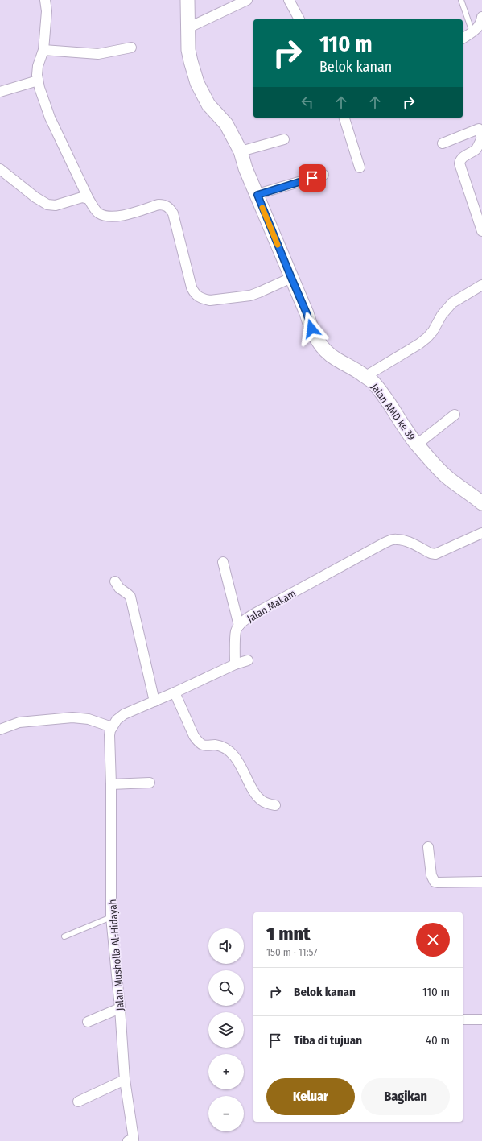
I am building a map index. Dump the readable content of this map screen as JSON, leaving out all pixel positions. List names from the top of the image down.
{
  "streets": {
    "street": ["Jalan AMD ke 39", "Jalan Makam", "Jalan Musholla Al-Hidayah"]
  },
  "page": {
    "turn": ["110 m", "Belok kanan"],
    "heading": ["1 mnt", "150 m · 11:57"],
    "map_buttons": ["+", "−"],
    "list": [
      {
        "name": "Belok kanan",
        "value": "110 m"
      },
      {
        "name": "Tiba di tujuan",
        "value": "40 m"
      }
    ],
    "buttons": ["Keluar", "Bagikan"]
  }
}
